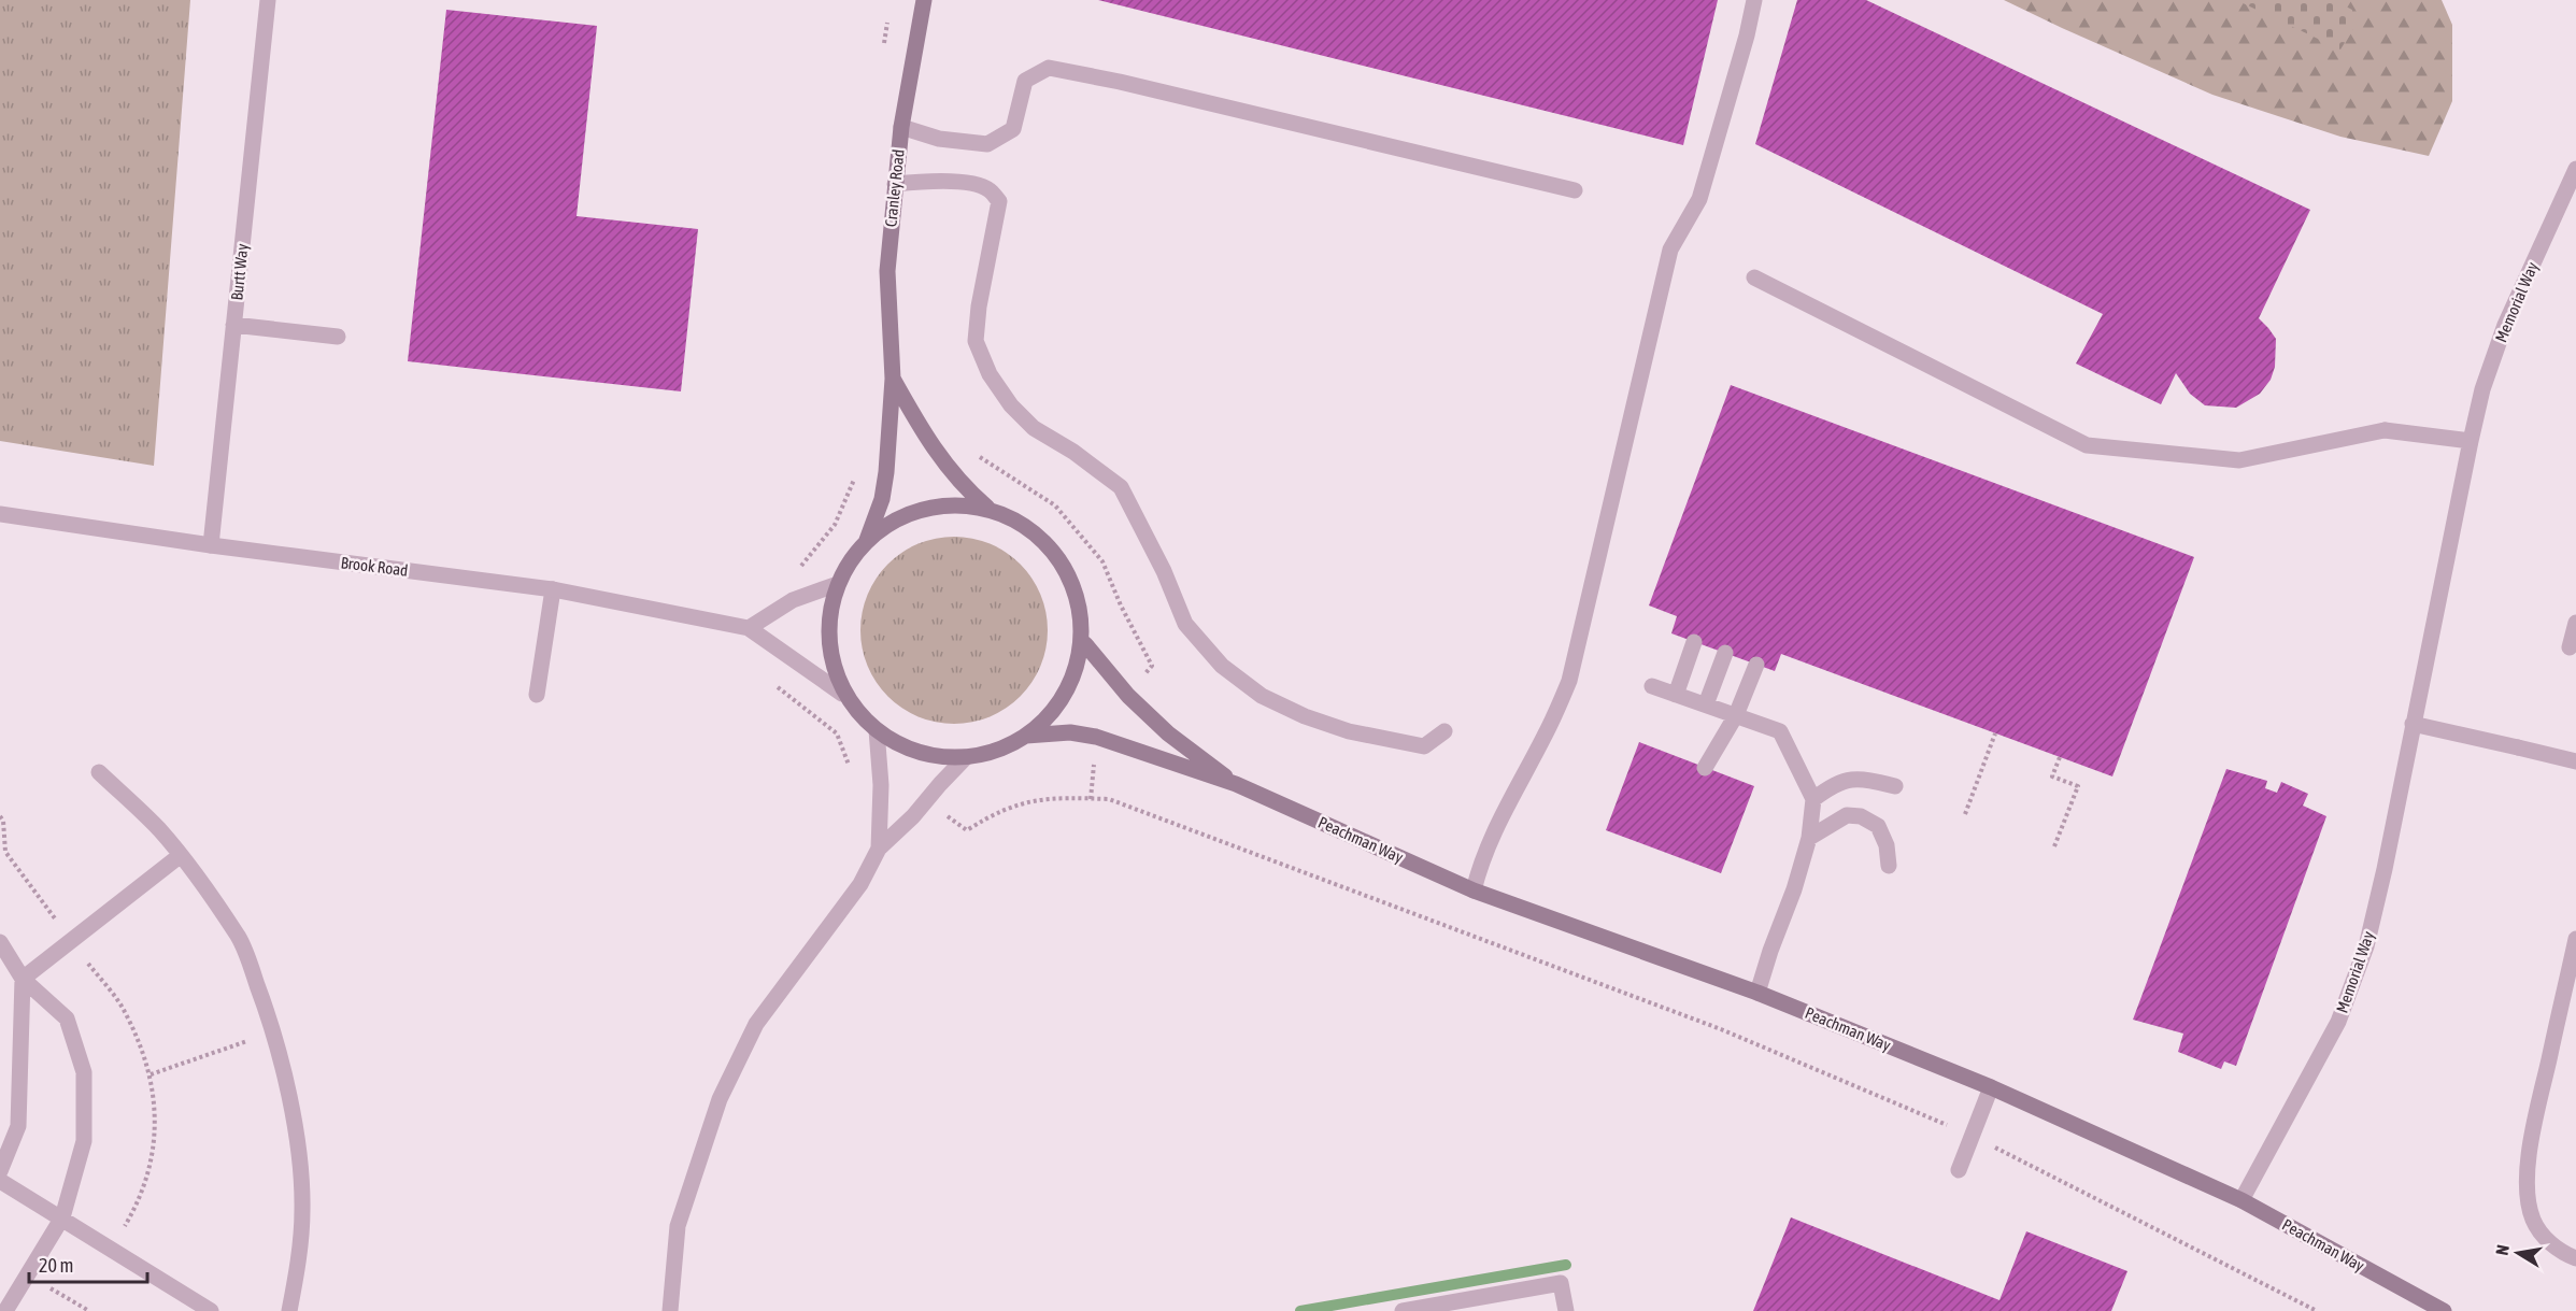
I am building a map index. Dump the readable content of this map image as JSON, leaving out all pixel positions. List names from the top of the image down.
{
  "streets": {
    "street": [
      "Cranley Road",
      "Burtt Way",
      "Memorial Way",
      "Brook Road",
      "Peachman Way"
    ]
  },
  "crossings": [
    ["Cranley Road", "Peachman Way"],
    ["Burtt Way", "Brook Road"],
    ["Memorial Way", "Peachman Way"],
    ["Brook Road", "Peachman Way"]
  ],
  "scale_bar": "20 m",
  "north": "left"
}
